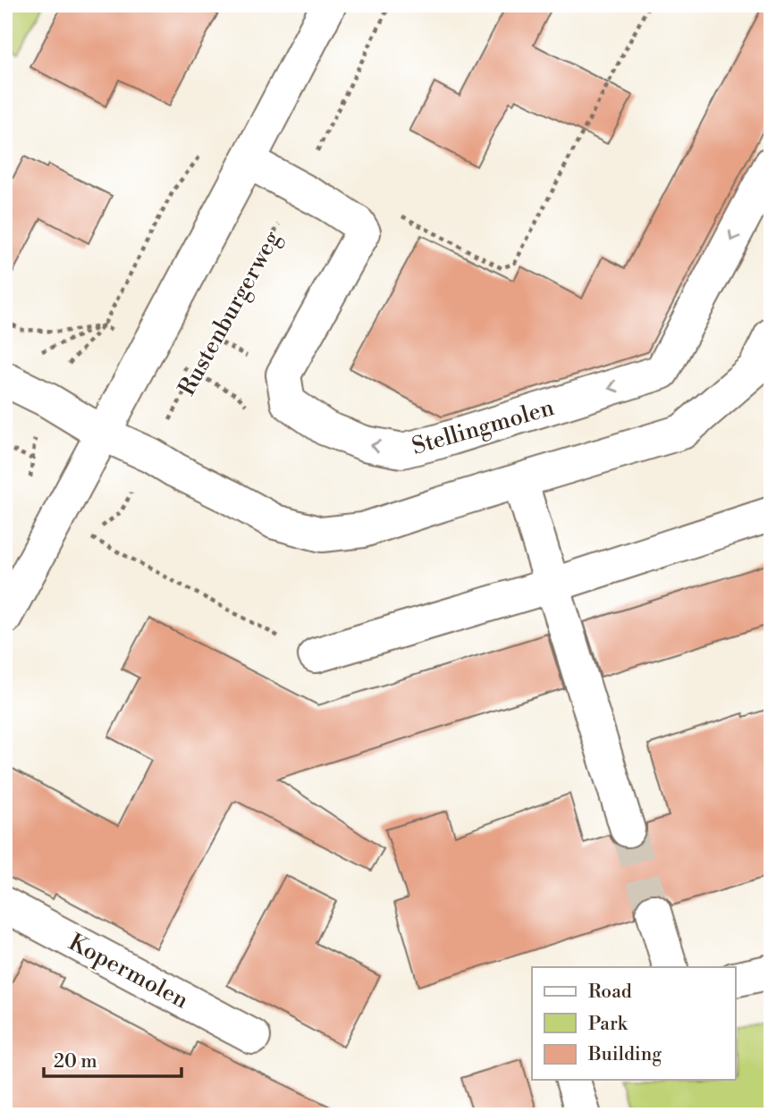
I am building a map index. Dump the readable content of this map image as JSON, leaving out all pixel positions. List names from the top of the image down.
{
  "streets": {
    "street": ["Stellingmolen", "Kopermolen"],
    "path": ["Rustenburgerweg"]
  },
  "legend": ["Road", "Park", "Building"],
  "scale_bar": "20 m"
}
